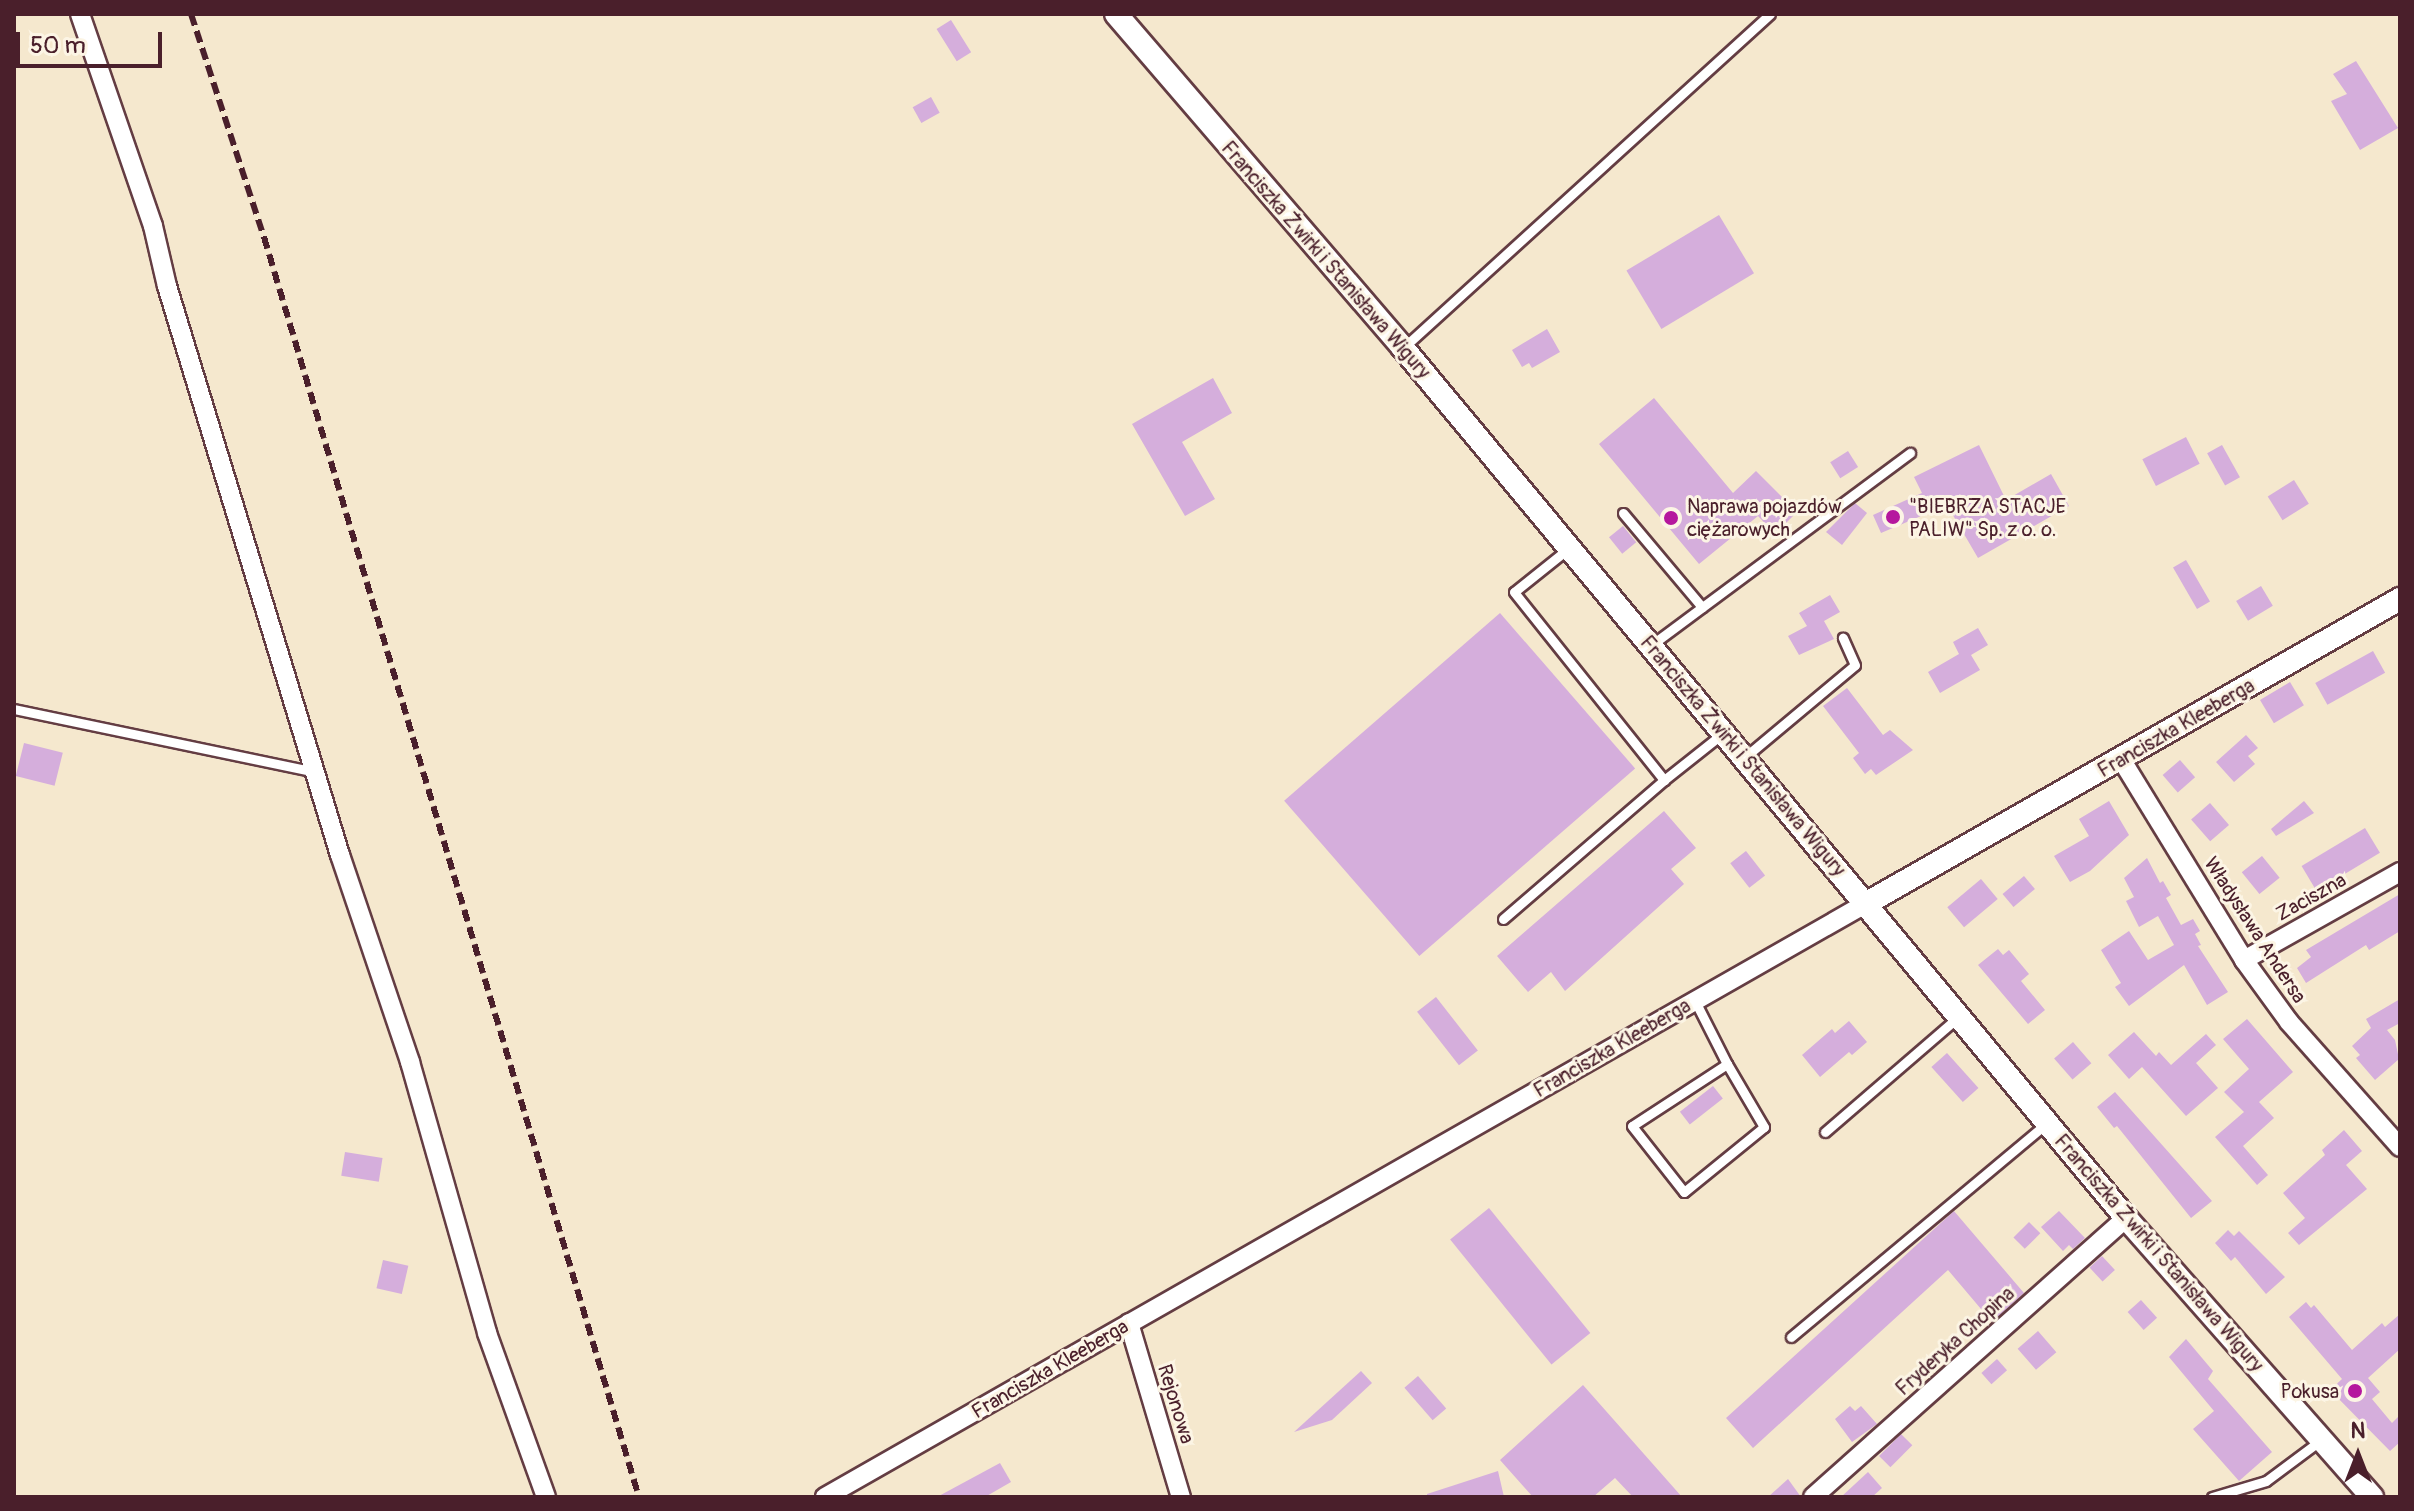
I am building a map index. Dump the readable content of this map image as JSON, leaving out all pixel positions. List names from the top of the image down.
{
  "streets": {
    "street": [
      "Franciszka Żwirki i Stanisława Wigury",
      "Franciszka Kleeberga",
      "Zaciszna",
      "Władysława Andersa",
      "Fryderyka Chopina",
      "Rejonowa"
    ]
  },
  "crossings": [
    ["Franciszka Żwirki i Stanisława Wigury", "Franciszka Kleeberga"],
    ["Franciszka Żwirki i Stanisława Wigury", "Fryderyka Chopina"],
    ["Franciszka Kleeberga", "Władysława Andersa"],
    ["Franciszka Kleeberga", "Rejonowa"],
    ["Zaciszna", "Władysława Andersa"]
  ],
  "places": ["\"BIEBRZA STACJE PALIW\" Sp. z o. o.", "Naprawa pojazdów ciężarowych", "Pokusa"],
  "scale_bar": "50 m",
  "north": "top"
}
